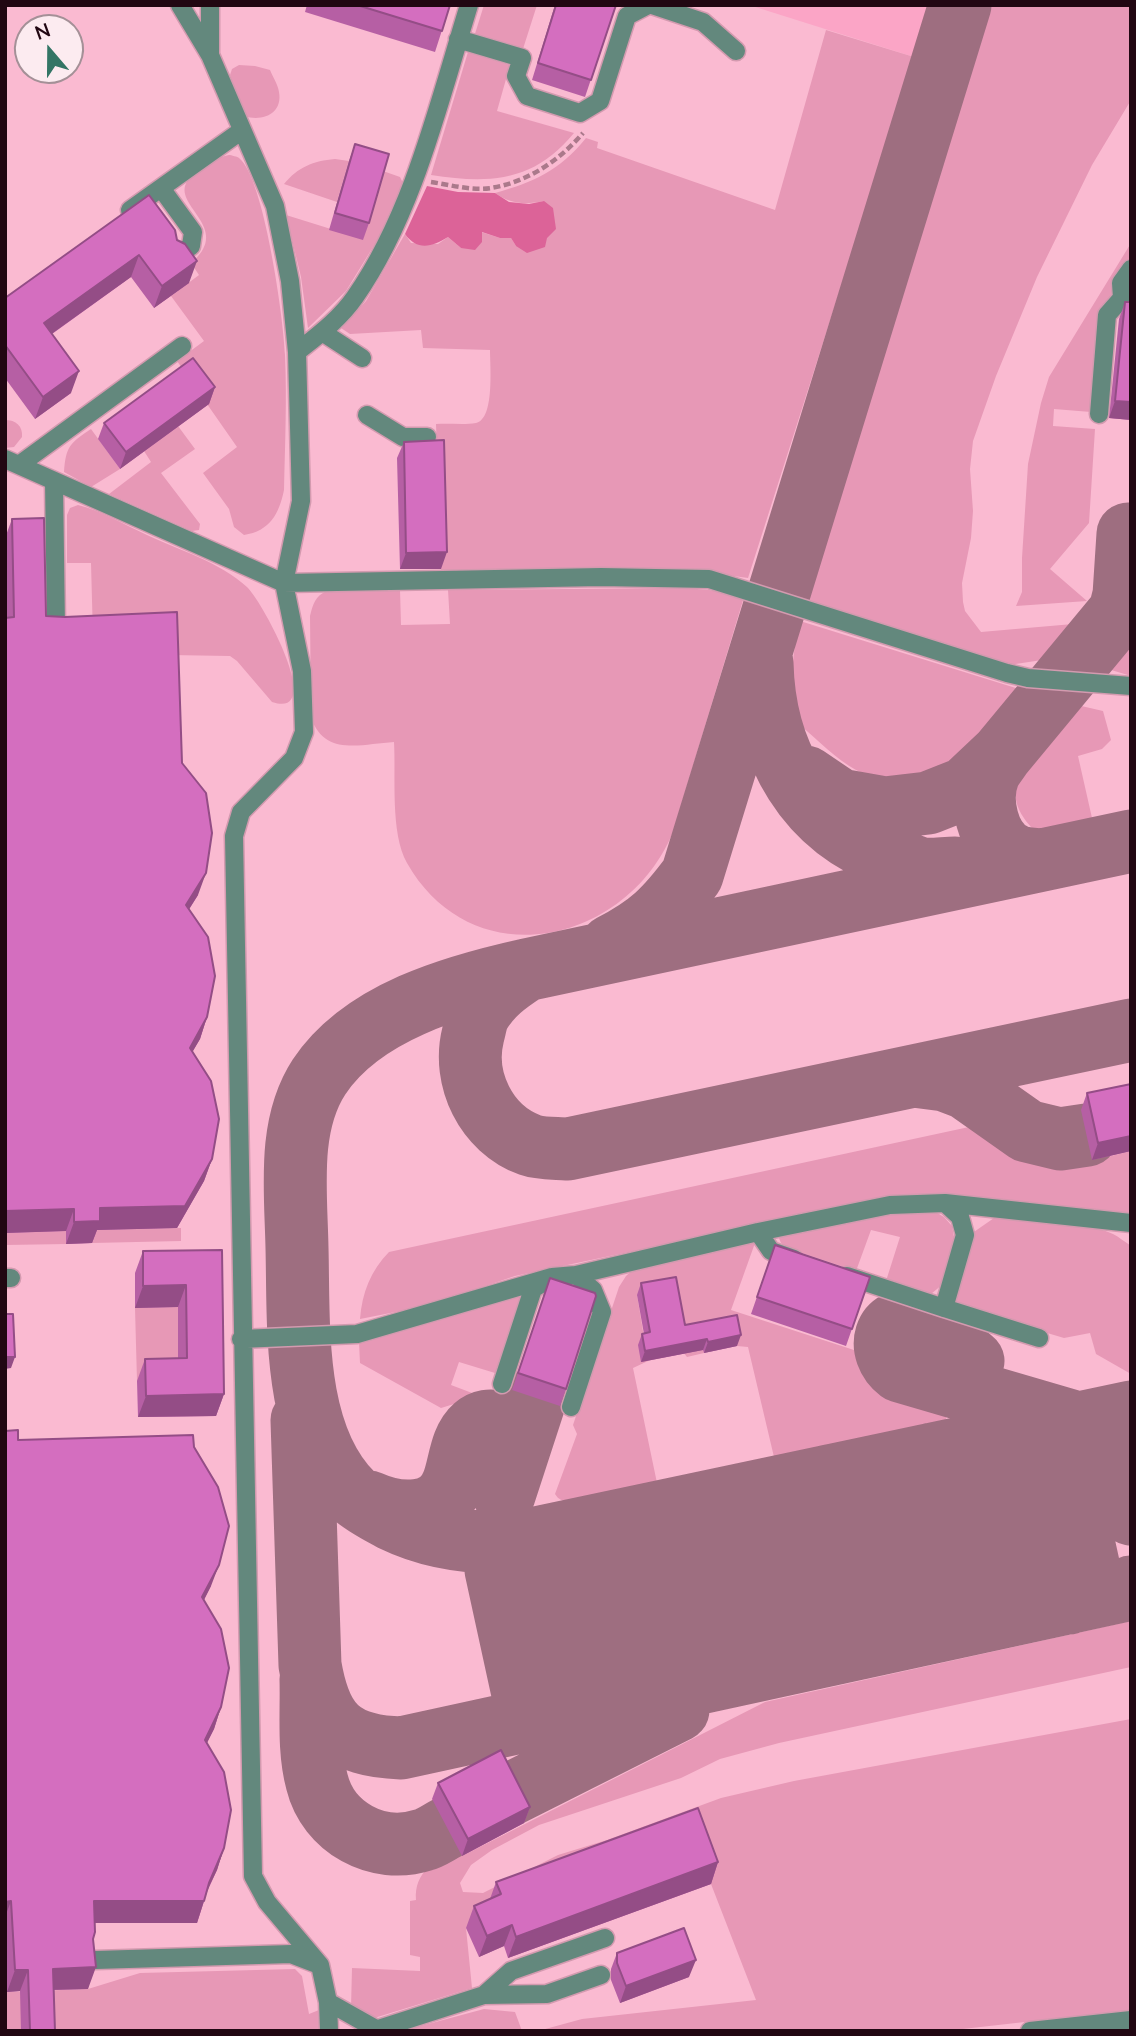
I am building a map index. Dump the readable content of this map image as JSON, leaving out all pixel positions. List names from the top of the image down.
{
  "north": "top"
}
